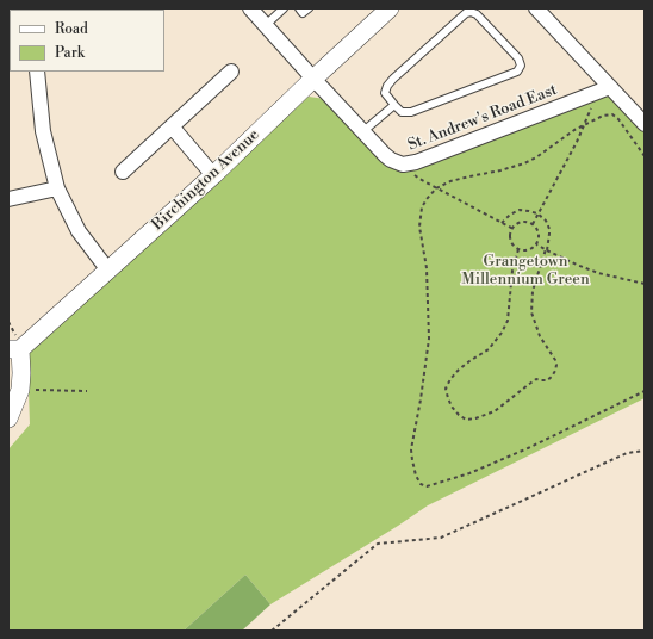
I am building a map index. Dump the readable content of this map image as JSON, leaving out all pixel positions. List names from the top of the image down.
{
  "streets": {
    "street": ["St. Andrew's Road East", "Birchington Avenue"]
  },
  "crossings": [
    ["St. Andrew's Road East", "Birchington Avenue"]
  ],
  "parks": ["Grangetown Millennium Green"],
  "legend": ["Road", "Park"]
}
